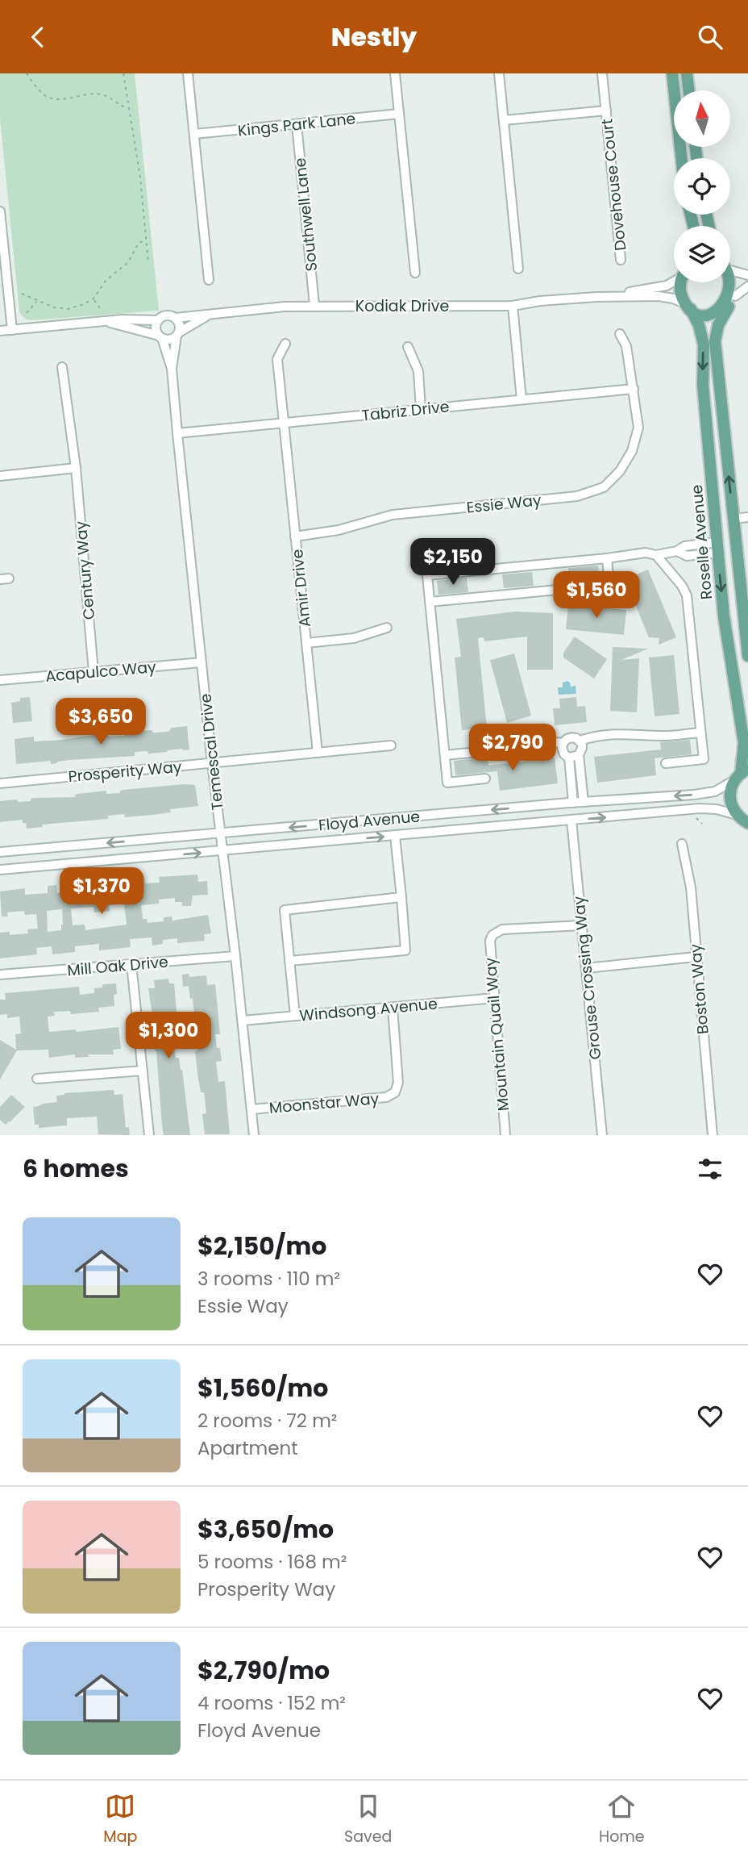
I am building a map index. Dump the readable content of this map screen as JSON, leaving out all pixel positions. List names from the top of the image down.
{
  "streets": {
    "main road": ["Roselle Avenue"],
    "street": [
      "Kings Park Lane",
      "Dovehouse Court",
      "Southwell Lane",
      "Kodiak Drive",
      "Tabriz Drive",
      "Essie Way",
      "Century Way",
      "Amir Drive",
      "Acapulco Way",
      "Temescal Drive",
      "Prosperity Way",
      "Floyd Avenue",
      "Mill Oak Drive",
      "Grouse Crossing Way",
      "Boston Way",
      "Windsong Avenue",
      "Mountain Quail Way",
      "Moonstar Way"
    ]
  },
  "crossings": [
    ["Kings Park Lane", "Southwell Lane"],
    ["Southwell Lane", "Kodiak Drive"],
    ["Kodiak Drive", "Roselle Avenue"],
    ["Kodiak Drive", "Temescal Drive"],
    ["Tabriz Drive", "Essie Way"],
    ["Tabriz Drive", "Amir Drive"],
    ["Tabriz Drive", "Temescal Drive"],
    ["Essie Way", "Amir Drive"],
    ["Roselle Avenue", "Floyd Avenue"],
    ["Century Way", "Acapulco Way"],
    ["Amir Drive", "Prosperity Way"],
    ["Acapulco Way", "Temescal Drive"],
    ["Temescal Drive", "Prosperity Way"],
    ["Temescal Drive", "Floyd Avenue"],
    ["Temescal Drive", "Mill Oak Drive"],
    ["Temescal Drive", "Windsong Avenue"],
    ["Temescal Drive", "Moonstar Way"],
    ["Floyd Avenue", "Grouse Crossing Way"],
    ["Grouse Crossing Way", "Mountain Quail Way"],
    ["Windsong Avenue", "Mountain Quail Way"],
    ["Windsong Avenue", "Moonstar Way"]
  ],
  "north": "top",
  "page": {
    "header": "Nestly",
    "price": [
      "$2,150",
      "$1,560",
      "$3,650",
      "$2,790",
      "$1,370",
      "$1,300"
    ],
    "heading": "6 homes",
    "list": [
      {
        "name": "$2,150/mo",
        "note": "3 rooms · 110 m² · Essie Way"
      },
      {
        "name": "$1,560/mo",
        "note": "2 rooms · 72 m² · Apartment"
      },
      {
        "name": "$3,650/mo",
        "note": "5 rooms · 168 m² · Prosperity Way"
      },
      {
        "name": "$2,790/mo",
        "note": "4 rooms · 152 m² · Floyd Avenue"
      }
    ],
    "tabs": ["Map", "Saved", "Home"]
  }
}
